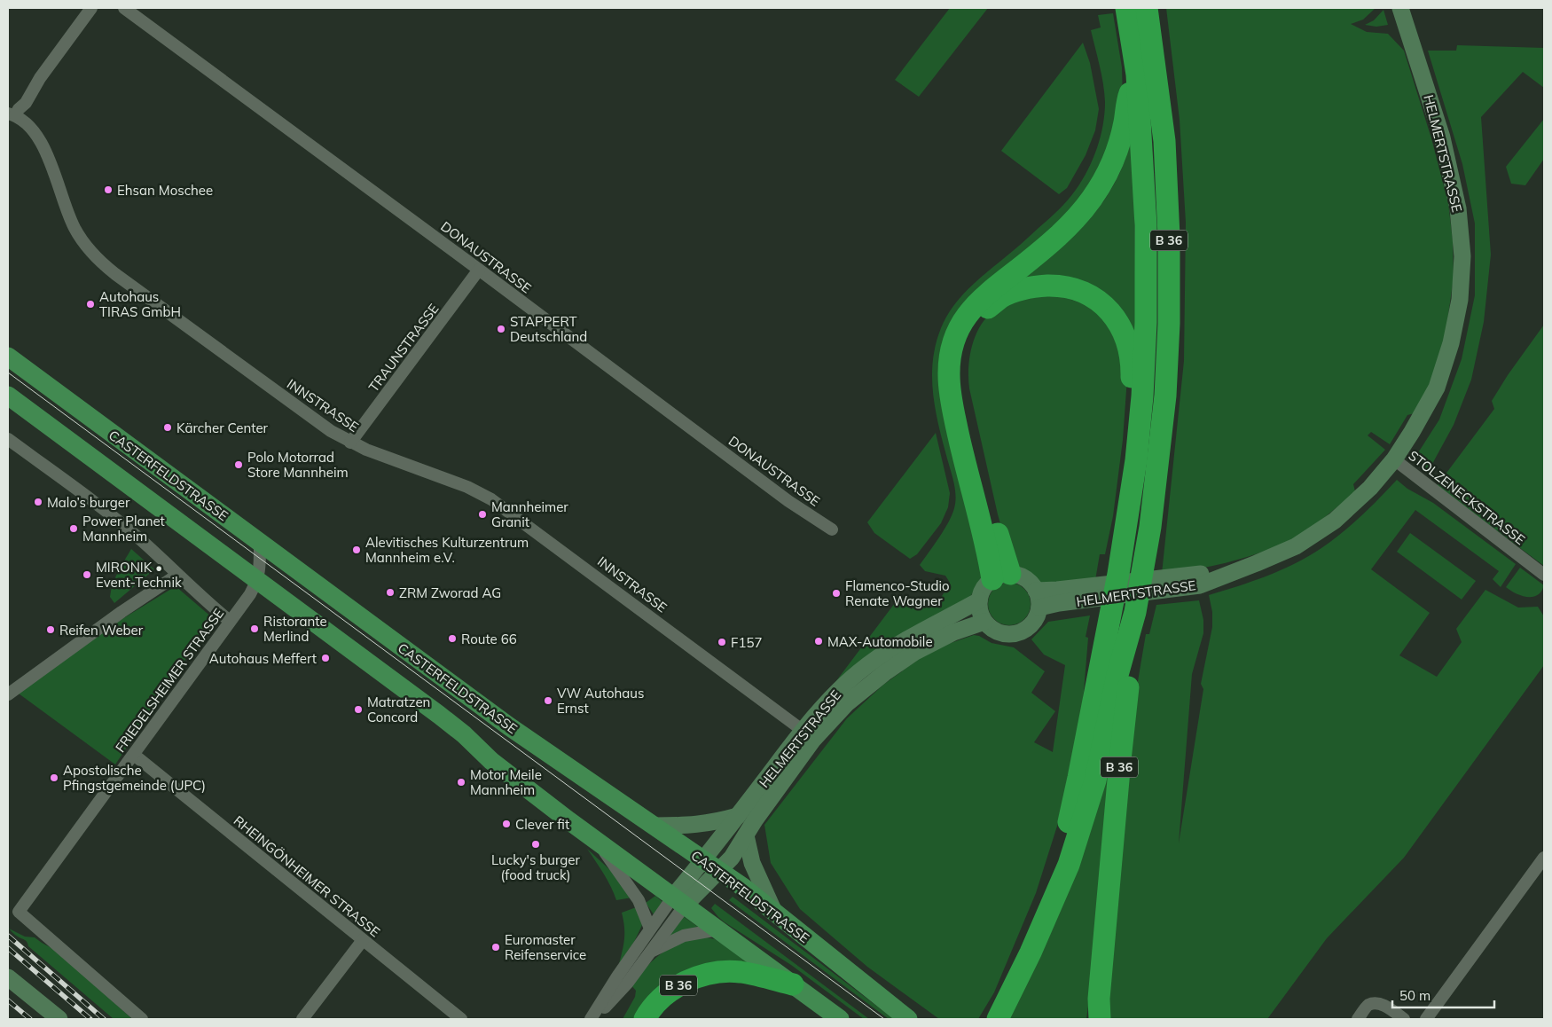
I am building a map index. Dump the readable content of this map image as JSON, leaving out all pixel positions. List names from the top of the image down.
{
  "streets": {
    "highway": ["B 36"],
    "main road": ["CASTERFELDSTRASSE"],
    "street": [
      "HELMERTSTRASSE",
      "DONAUSTRASSE",
      "TRAUNSTRASSE",
      "INNSTRASSE",
      "STOLZENECKSTRASSE",
      "FRIEDELSHEIMER STRASSE",
      "RHEINGÖNHEIMER STRASSE"
    ]
  },
  "crossings": [
    ["HELMERTSTRASSE", "INNSTRASSE"],
    ["HELMERTSTRASSE", "CASTERFELDSTRASSE"],
    ["HELMERTSTRASSE", "STOLZENECKSTRASSE"],
    ["DONAUSTRASSE", "TRAUNSTRASSE"],
    ["TRAUNSTRASSE", "INNSTRASSE"],
    ["CASTERFELDSTRASSE", "FRIEDELSHEIMER STRASSE"],
    ["FRIEDELSHEIMER STRASSE", "RHEINGÖNHEIMER STRASSE"]
  ],
  "places": [
    "Ehsan Moschee",
    "Autohaus TIRAS GmbH",
    "STAPPERT Deutschland",
    "Kärcher Center",
    "Polo Motorrad Store Mannheim",
    "Malo’s burger",
    "Mannheimer Granit",
    "Power Planet Mannheim",
    "Alevitisches Kulturzentrum Mannheim e.V.",
    "MIRONIK • Event-Technik",
    "ZRM Zworad AG",
    "Flamenco-Studio Renate Wagner",
    "Ristorante Merlind",
    "Reifen Weber",
    "Route 66",
    "MAX-Automobile",
    "F157",
    "Autohaus Meffert",
    "VW Autohaus Ernst",
    "Matratzen Concord",
    "Apostolische Pfingstgemeinde (UPC)",
    "Motor Meile Mannheim",
    "Clever fit",
    "Lucky's burger (food truck)",
    "Euromaster Reifenservice"
  ],
  "scale_bar": "50 m"
}
